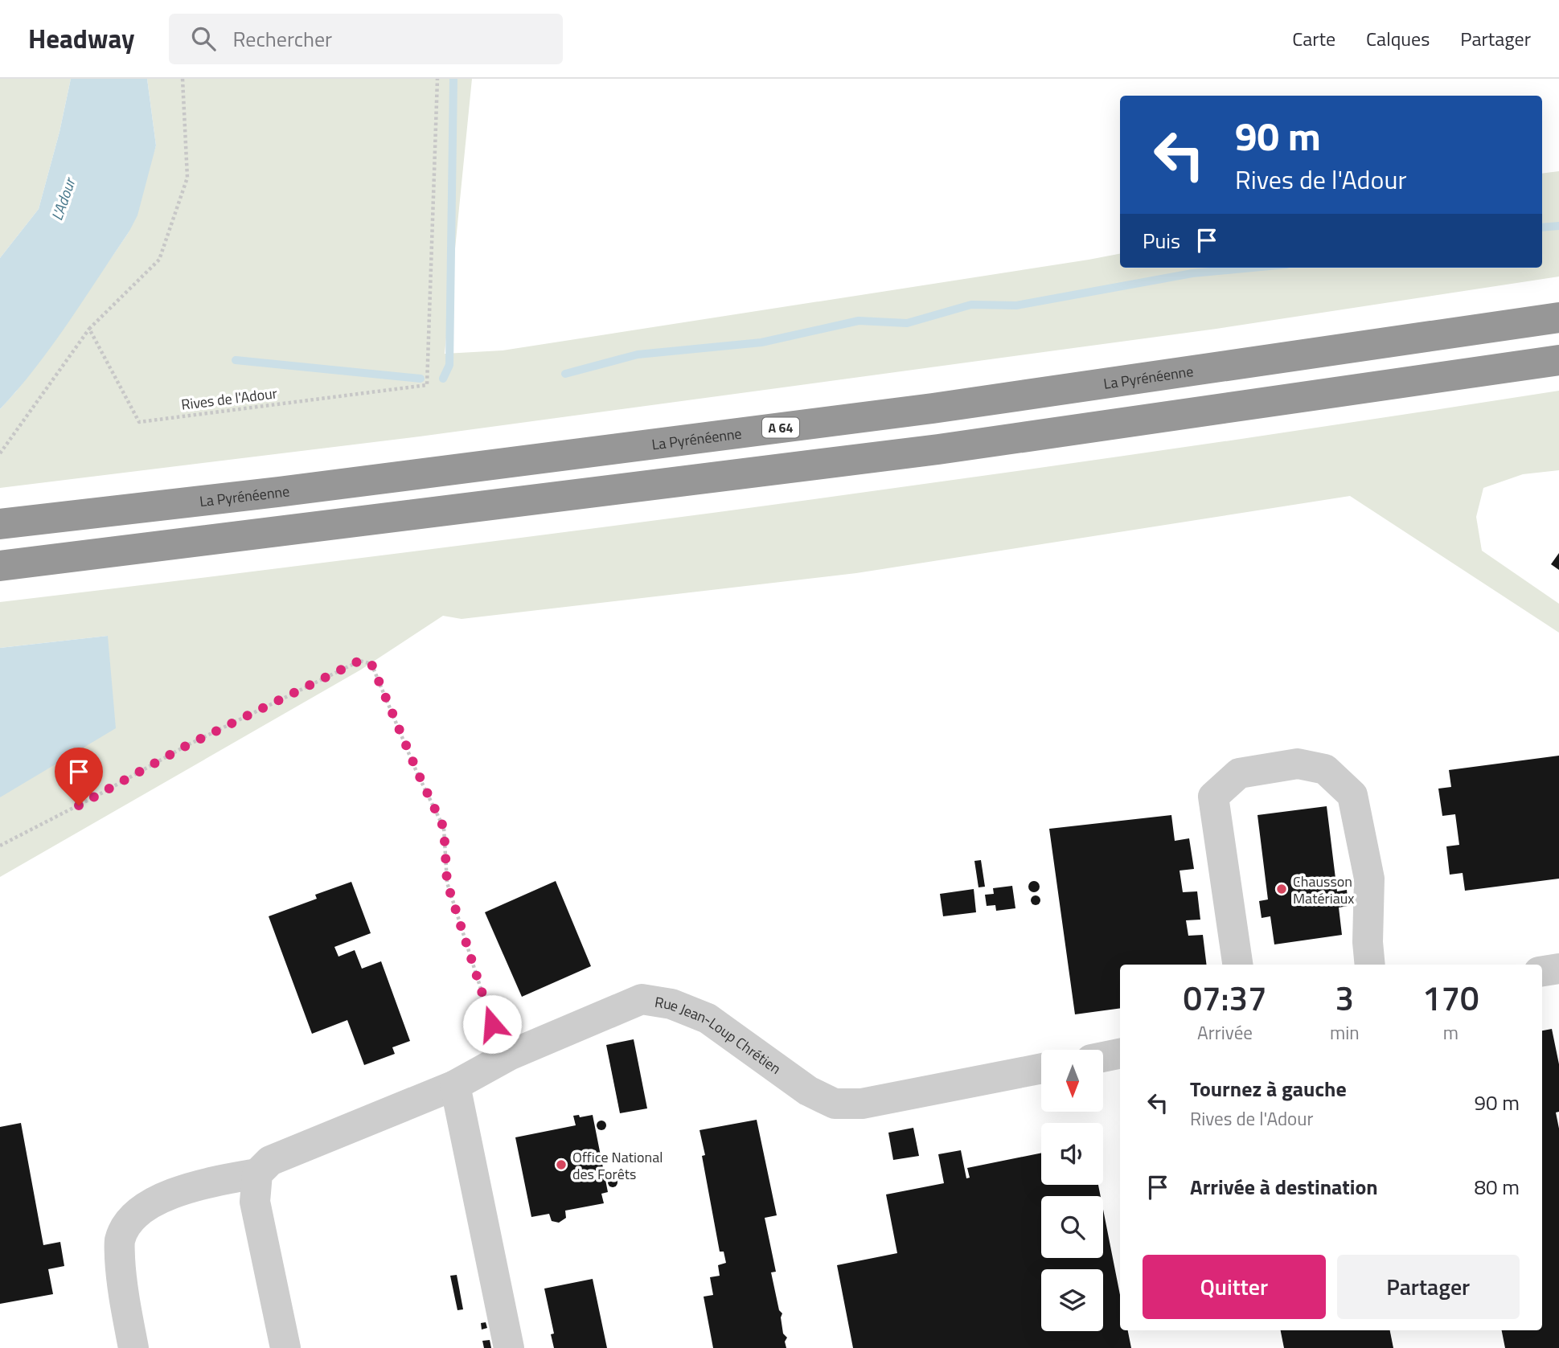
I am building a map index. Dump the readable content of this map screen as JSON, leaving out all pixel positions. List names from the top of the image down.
{
  "streets": {
    "highway": ["La Pyrénéenne", "A 64"],
    "street": ["Rue Jean-Loup Chrétien"],
    "path": ["Rives de l'Adour"]
  },
  "water": ["L'Adour"],
  "places": ["Chausson Matériaux", "Office National des Forêts"],
  "north": "bottom",
  "page": {
    "header": "Headway",
    "search": "Rechercher",
    "nav": ["Carte", "Calques", "Partager"],
    "turn": ["90 m", "Rives de l'Adour"],
    "then": "Puis",
    "eta": [
      "07:37",
      "Arrivée",
      "3",
      "min",
      "170",
      "m"
    ],
    "list": [
      {
        "name": "Tournez à gauche",
        "note": "Rives de l'Adour",
        "value": "90 m"
      },
      {
        "name": "Arrivée à destination",
        "value": "80 m"
      }
    ],
    "buttons": ["Quitter", "Partager"]
  }
}
